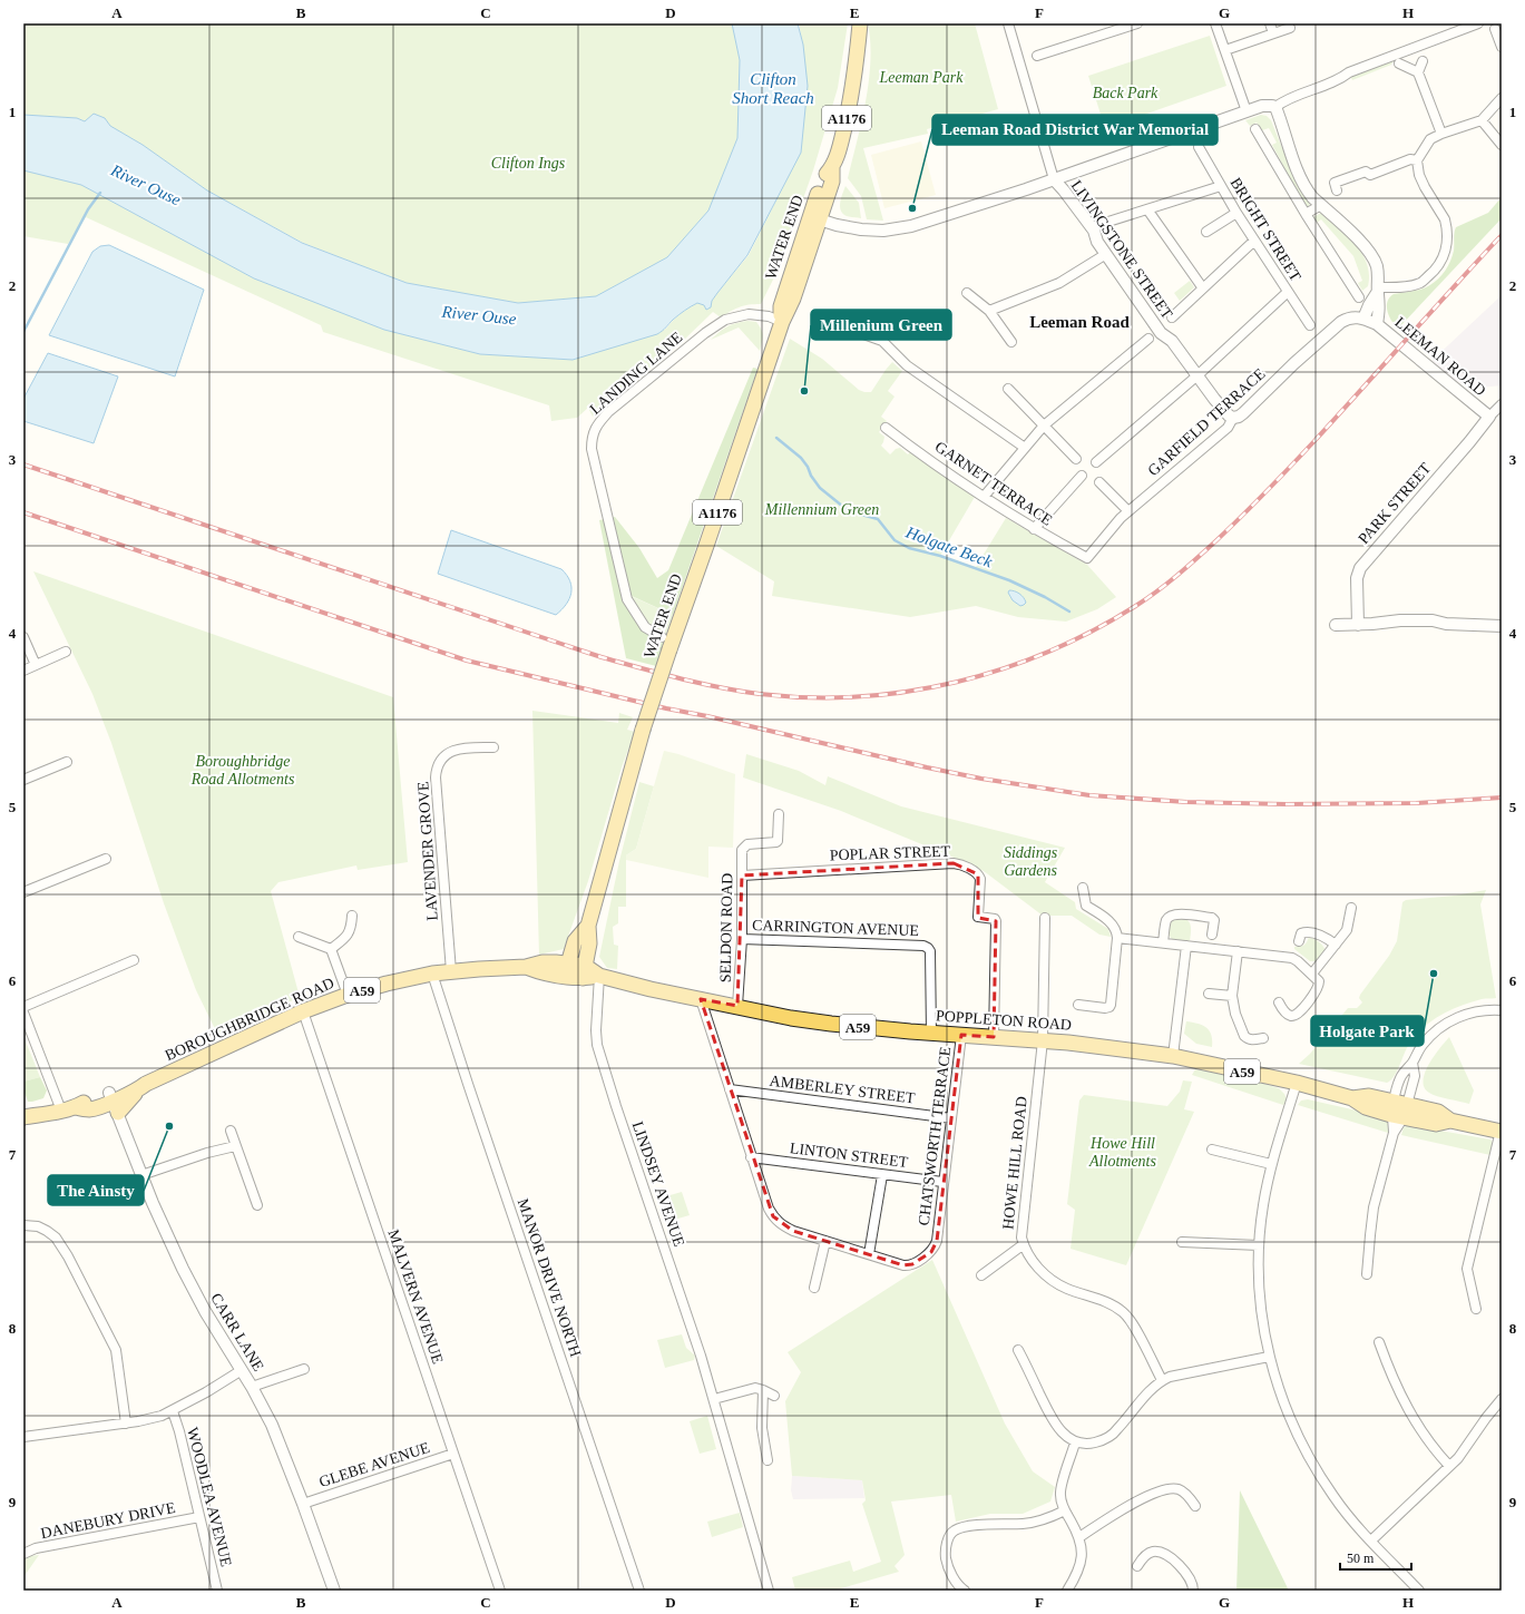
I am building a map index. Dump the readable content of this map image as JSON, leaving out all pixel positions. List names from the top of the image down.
{
  "streets": {
    "main road": [
      "A1176",
      "WATER END",
      "A59",
      "BOROUGHBRIDGE ROAD",
      "POPPLETON ROAD"
    ],
    "street": [
      "BRIGHT STREET",
      "LIVINGSTONE STREET",
      "LEEMAN ROAD",
      "LANDING LANE",
      "GARFIELD TERRACE",
      "GARNET TERRACE",
      "PARK STREET",
      "LAVENDER GROVE",
      "POPLAR STREET",
      "SELDON ROAD",
      "CARRINGTON AVENUE",
      "AMBERLEY STREET",
      "CHATSWORTH TERRACE",
      "LINTON STREET",
      "HOWE HILL ROAD",
      "LINDSEY AVENUE",
      "MANOR DRIVE NORTH",
      "MALVERN AVENUE",
      "CARR LANE",
      "GLEBE AVENUE",
      "WOODLEA AVENUE",
      "DANEBURY DRIVE"
    ]
  },
  "crossings": [
    ["WATER END", "LANDING LANE"],
    ["WATER END", "BOROUGHBRIDGE ROAD"],
    ["LIVINGSTONE STREET", "GARFIELD TERRACE"],
    ["LEEMAN ROAD", "GARFIELD TERRACE"],
    ["LEEMAN ROAD", "PARK STREET"],
    ["GARFIELD TERRACE", "GARNET TERRACE"],
    ["LAVENDER GROVE", "BOROUGHBRIDGE ROAD"],
    ["POPLAR STREET", "SELDON ROAD"],
    ["POPLAR STREET", "POPPLETON ROAD"],
    ["SELDON ROAD", "CARRINGTON AVENUE"],
    ["SELDON ROAD", "POPPLETON ROAD"],
    ["CARRINGTON AVENUE", "POPPLETON ROAD"],
    ["BOROUGHBRIDGE ROAD", "POPPLETON ROAD"],
    ["BOROUGHBRIDGE ROAD", "LINDSEY AVENUE"],
    ["BOROUGHBRIDGE ROAD", "MANOR DRIVE NORTH"],
    ["BOROUGHBRIDGE ROAD", "MALVERN AVENUE"],
    ["BOROUGHBRIDGE ROAD", "CARR LANE"],
    ["POPPLETON ROAD", "CHATSWORTH TERRACE"],
    ["POPPLETON ROAD", "HOWE HILL ROAD"],
    ["AMBERLEY STREET", "CHATSWORTH TERRACE"],
    ["CHATSWORTH TERRACE", "LINTON STREET"],
    ["MALVERN AVENUE", "GLEBE AVENUE"],
    ["CARR LANE", "GLEBE AVENUE"],
    ["WOODLEA AVENUE", "DANEBURY DRIVE"]
  ],
  "districts": ["Leeman Road"],
  "water": ["Clifton Short Reach", "River Ouse", "Holgate Beck"],
  "parks": [
    "Leeman Park",
    "Back Park",
    "Clifton Ings",
    "Millennium Green",
    "Boroughbridge Road Allotments",
    "Siddings Gardens",
    "Howe Hill Allotments"
  ],
  "places": [
    "Leeman Road District War Memorial",
    "Millenium Green",
    "Holgate Park",
    "The Ainsty"
  ],
  "scale_bar": "50 m",
  "grid": {
    "columns": [
      "A",
      "B",
      "C",
      "D",
      "E",
      "F",
      "G",
      "H"
    ],
    "rows": [
      "1",
      "2",
      "3",
      "4",
      "5",
      "6",
      "7",
      "8",
      "9"
    ]
  }
}
